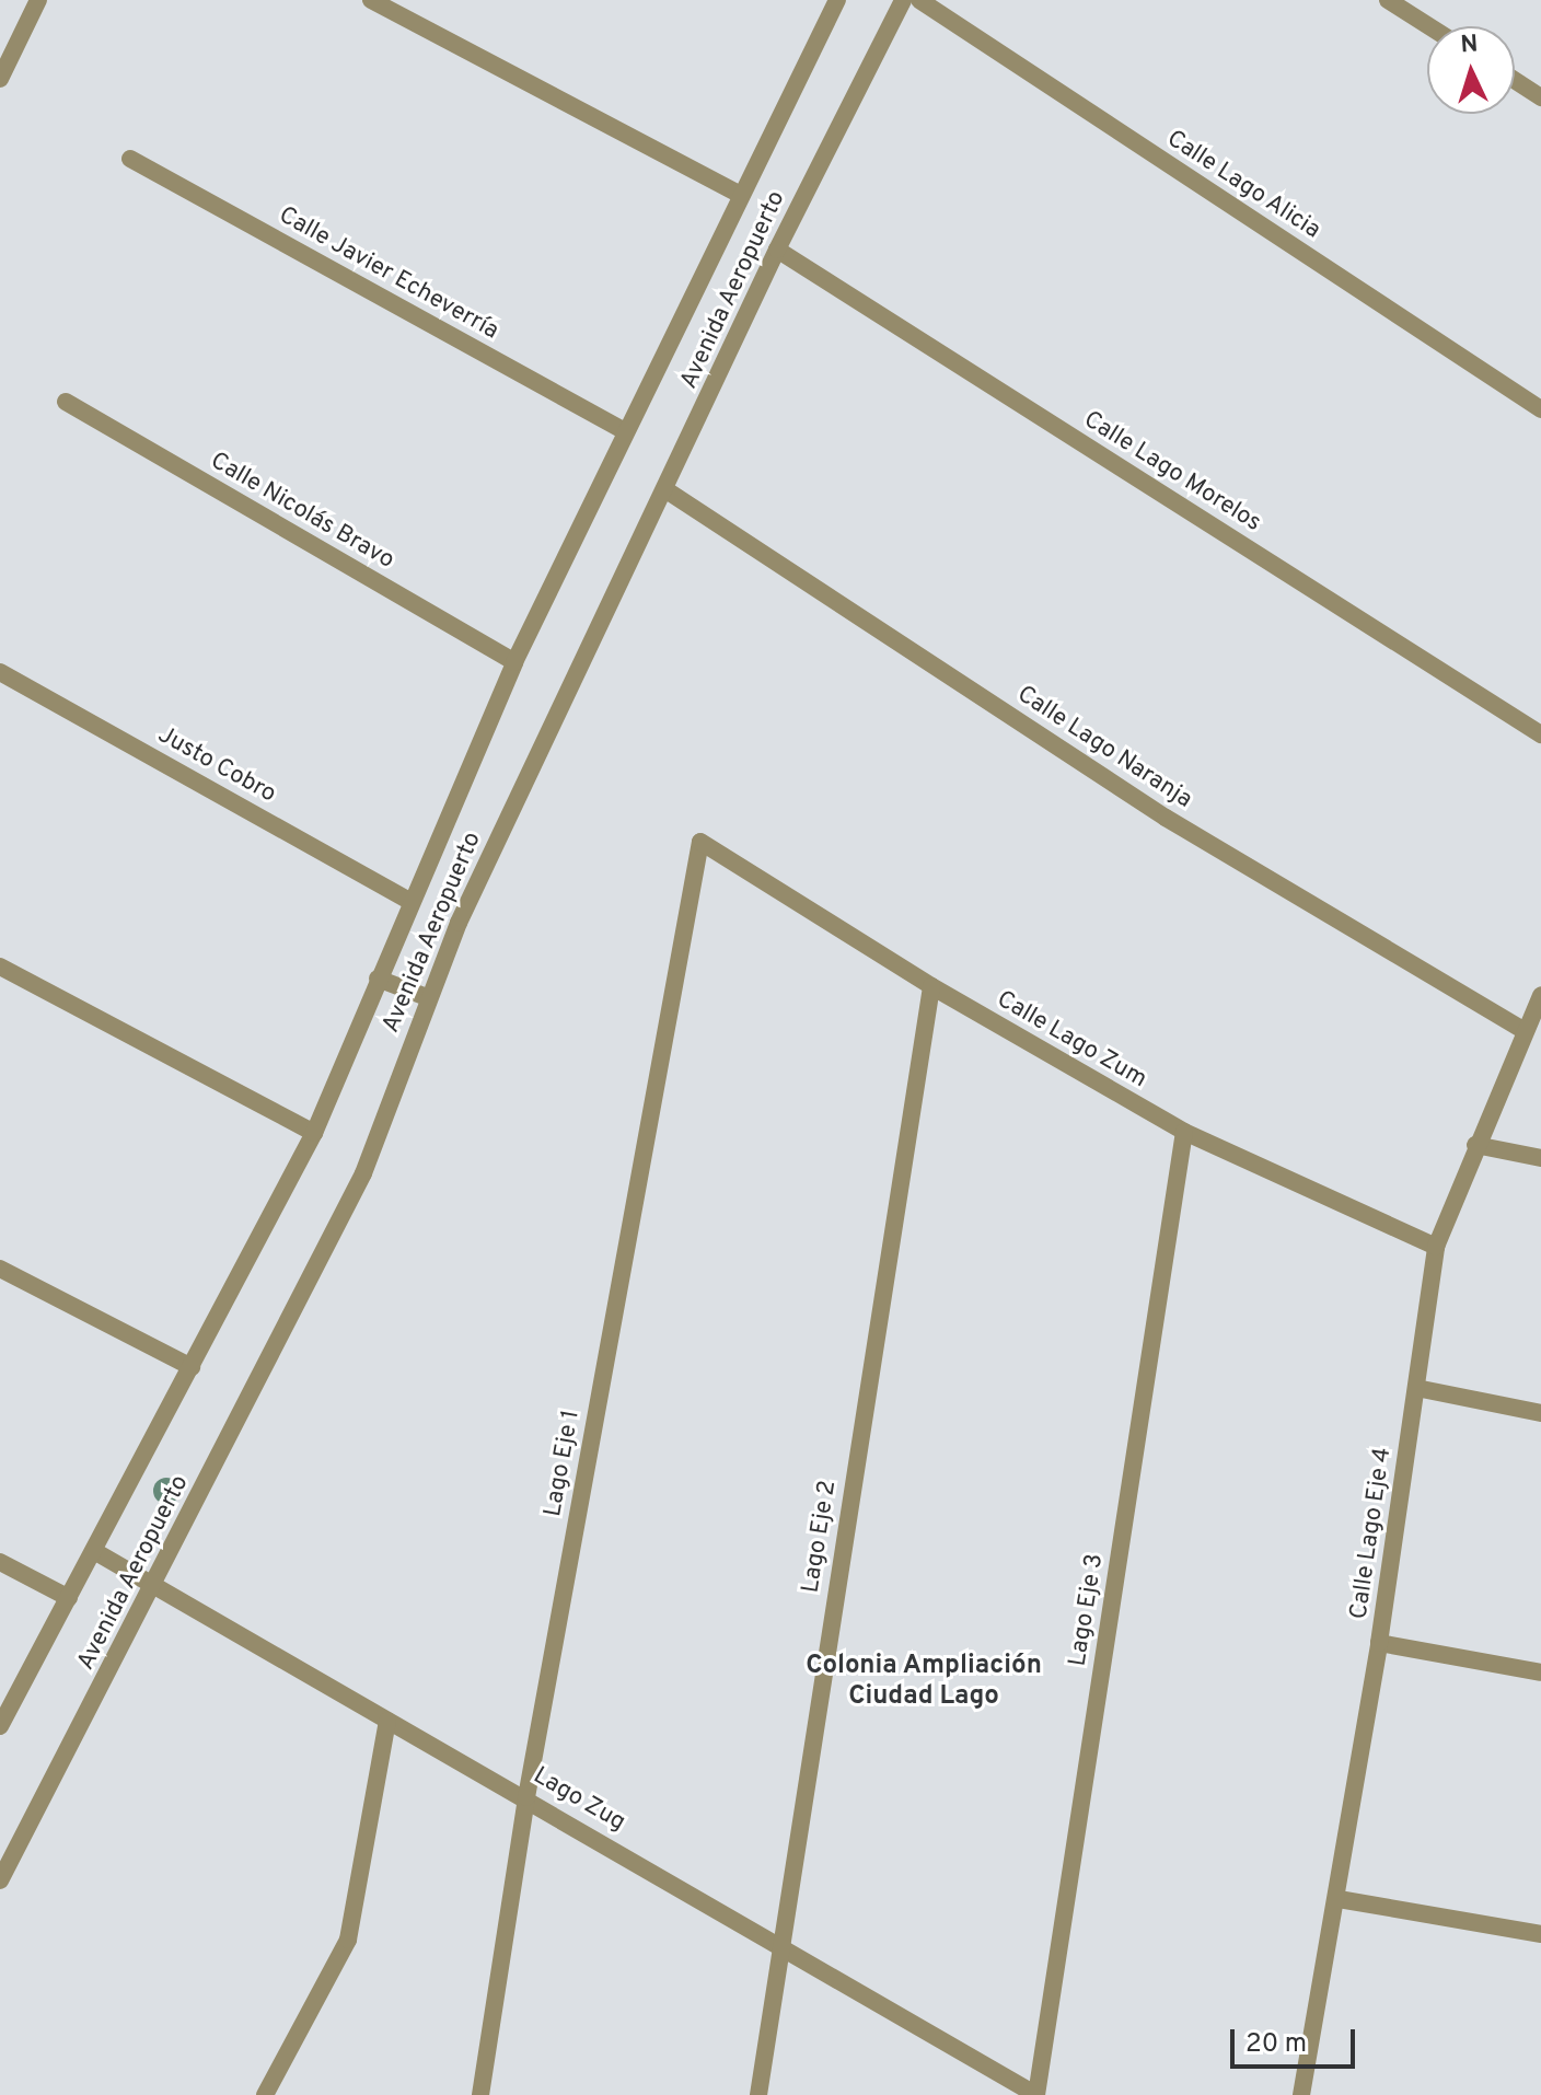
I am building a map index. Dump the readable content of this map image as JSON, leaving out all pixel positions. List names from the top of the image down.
{
  "streets": {
    "street": [
      "Calle Lago Alicia",
      "Calle Javier Echeverría",
      "Avenida Aeropuerto",
      "Calle Lago Morelos",
      "Calle Nicolás Bravo",
      "Calle Lago Naranja",
      "Justo Cobro",
      "Calle Lago Zum",
      "Lago Eje 1",
      "Calle Lago Eje 4",
      "Lago Eje 2",
      "Lago Eje 3",
      "Lago Zug"
    ]
  },
  "crossings": [
    ["Calle Javier Echeverría", "Avenida Aeropuerto"],
    ["Avenida Aeropuerto", "Calle Lago Morelos"],
    ["Avenida Aeropuerto", "Calle Nicolás Bravo"],
    ["Avenida Aeropuerto", "Calle Lago Naranja"],
    ["Avenida Aeropuerto", "Justo Cobro"],
    ["Avenida Aeropuerto", "Lago Zug"],
    ["Calle Lago Naranja", "Calle Lago Eje 4"],
    ["Calle Lago Zum", "Lago Eje 1"],
    ["Calle Lago Zum", "Calle Lago Eje 4"],
    ["Calle Lago Zum", "Lago Eje 2"],
    ["Calle Lago Zum", "Lago Eje 3"],
    ["Lago Eje 1", "Lago Zug"],
    ["Lago Eje 2", "Lago Zug"],
    ["Lago Eje 3", "Lago Zug"]
  ],
  "districts": ["Colonia Ampliación Ciudad Lago"],
  "scale_bar": "20 m",
  "north": "top"
}
